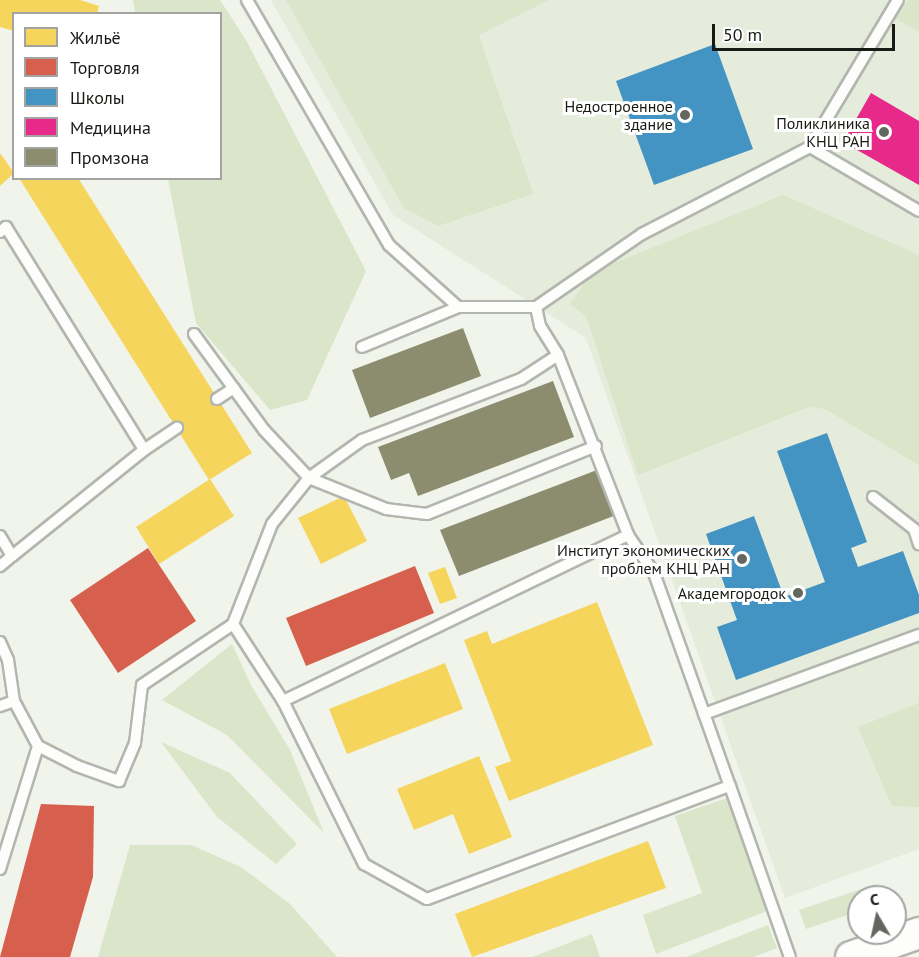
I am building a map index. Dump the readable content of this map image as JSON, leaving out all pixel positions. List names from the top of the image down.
{
  "places": [
    "Недостроенное здание",
    "Поликлиника КНЦ РАН",
    "Институт экономических проблем КНЦ РАН",
    "Академгородок"
  ],
  "legend": [
    "Жильё",
    "Торговля",
    "Школы",
    "Медицина",
    "Промзона"
  ],
  "scale_bar": "50 m",
  "north": "top"
}
